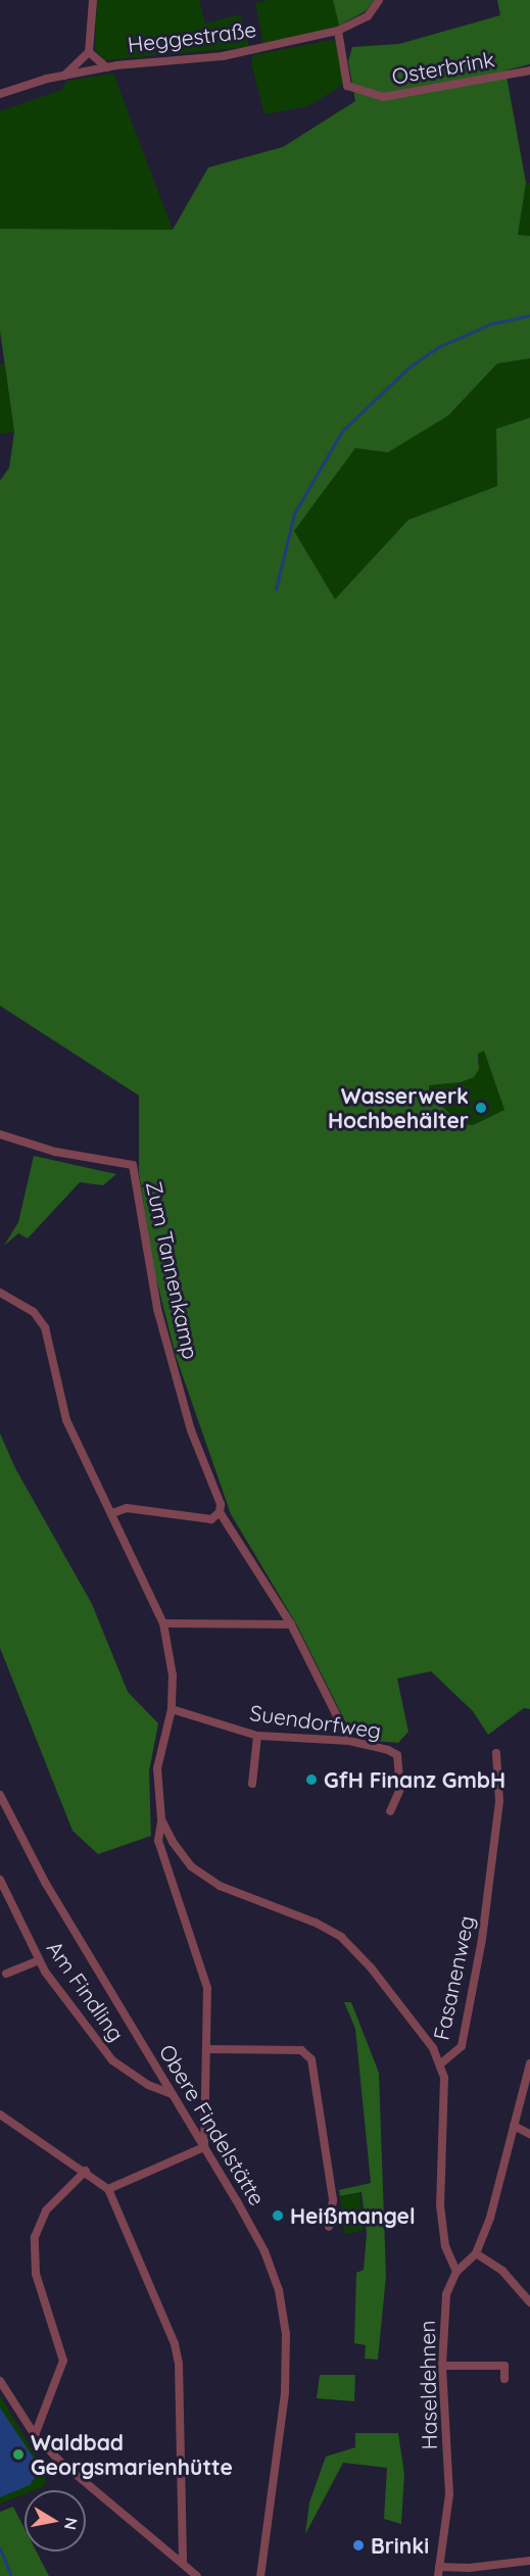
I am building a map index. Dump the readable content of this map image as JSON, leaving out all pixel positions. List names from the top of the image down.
{
  "streets": {
    "street": [
      "Heggestraße",
      "Osterbrink",
      "Zum Tannenkamp",
      "Suendorfweg",
      "Fasanenweg",
      "Am Findling",
      "Obere Findelstätte",
      "Haseldehnen"
    ]
  },
  "crossings": [
    ["Heggestraße", "Osterbrink"],
    ["Zum Tannenkamp", "Suendorfweg"],
    ["Fasanenweg", "Haseldehnen"],
    ["Am Findling", "Obere Findelstätte"]
  ],
  "places": [
    "Wasserwerk Hochbehälter",
    "GfH Finanz GmbH",
    "Heißmangel",
    "Waldbad Georgsmarienhütte",
    "Brinki"
  ],
  "north": "right"
}
